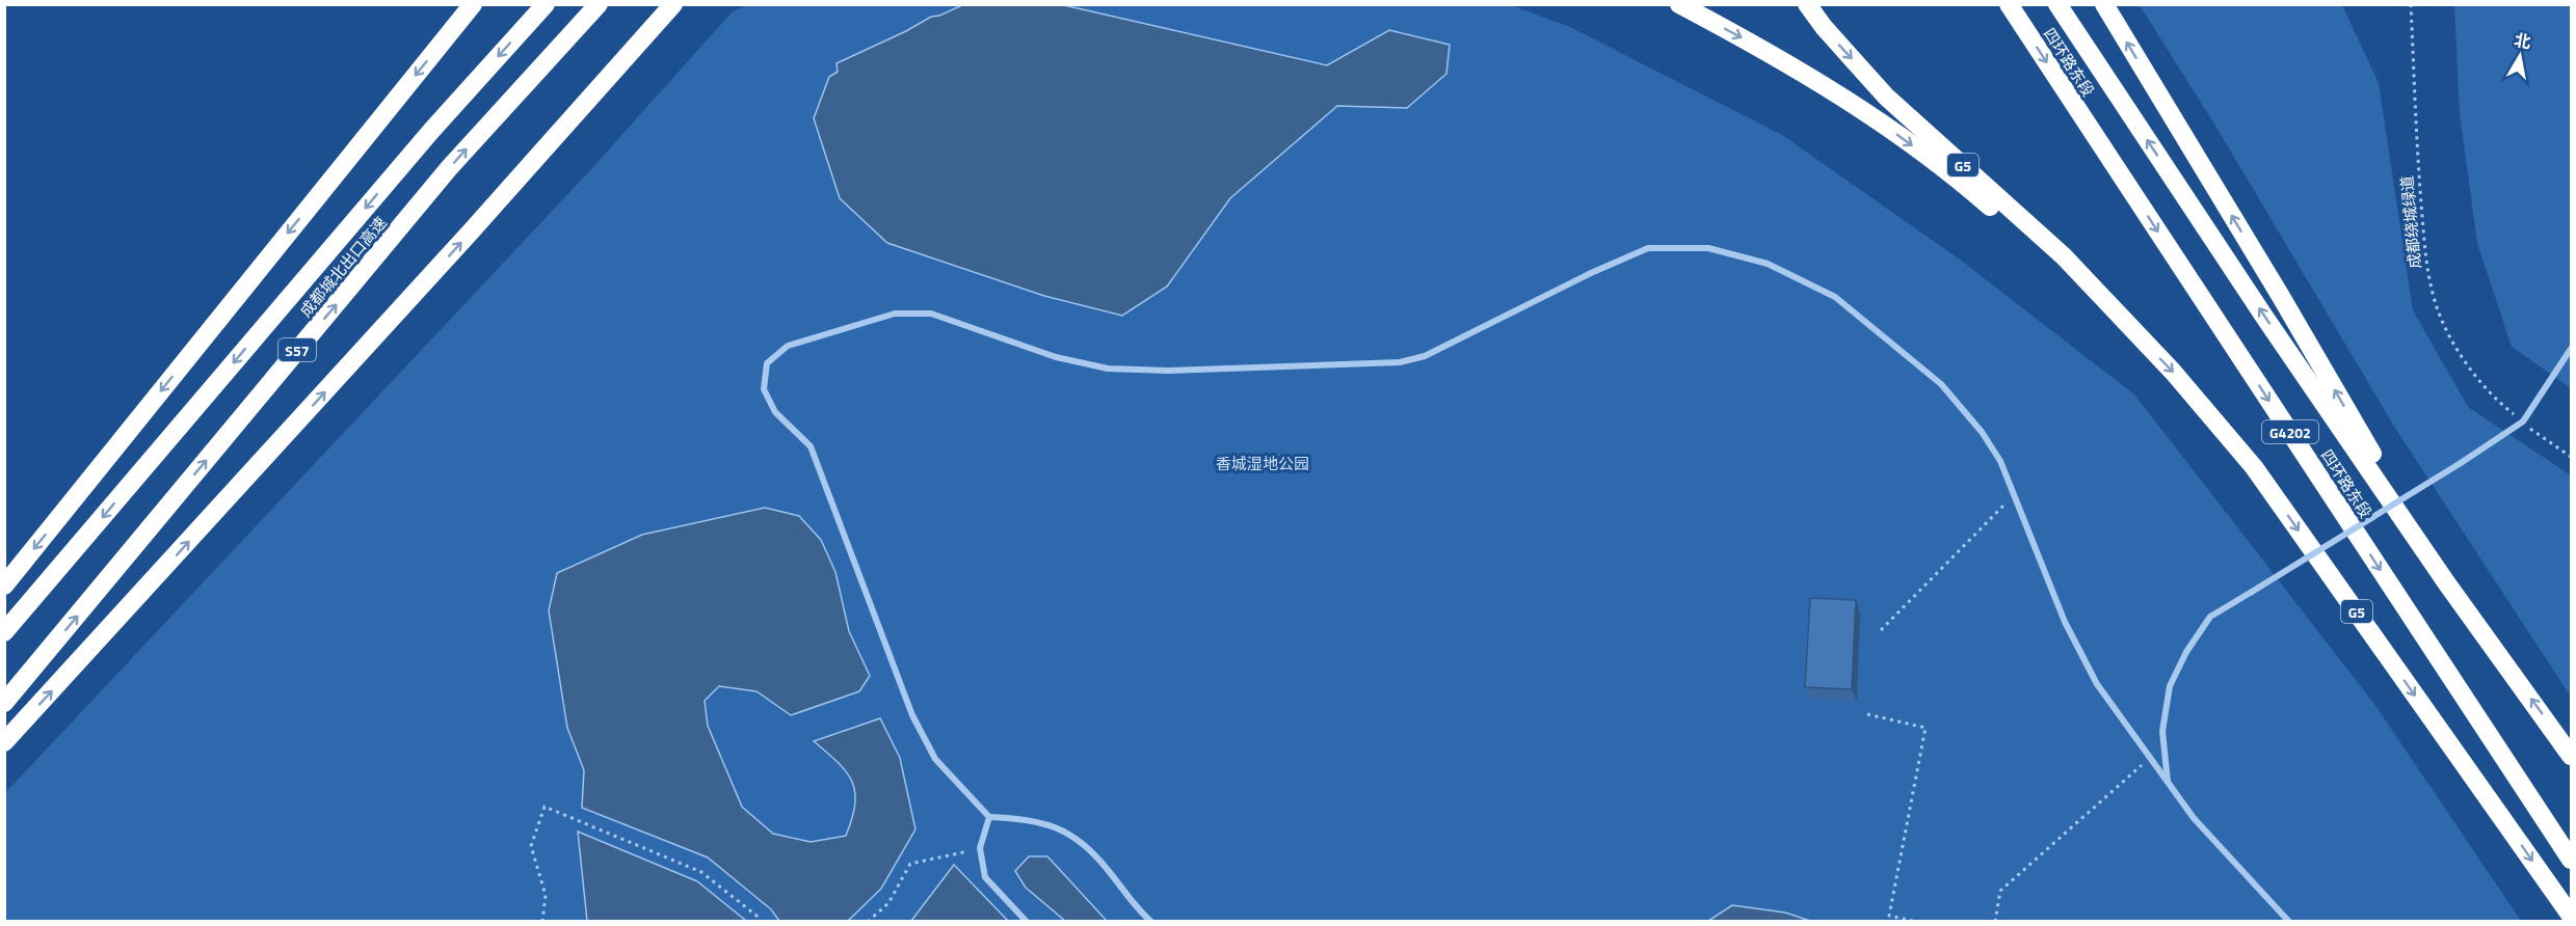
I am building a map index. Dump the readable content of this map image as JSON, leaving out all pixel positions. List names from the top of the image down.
{
  "streets": {
    "highway": [
      "四环路东段",
      "G5",
      "成都城北出口高速",
      "S57",
      "G4202"
    ],
    "path": ["成都绕城绿道"]
  },
  "parks": ["香城湿地公园"],
  "north": "top"
}
